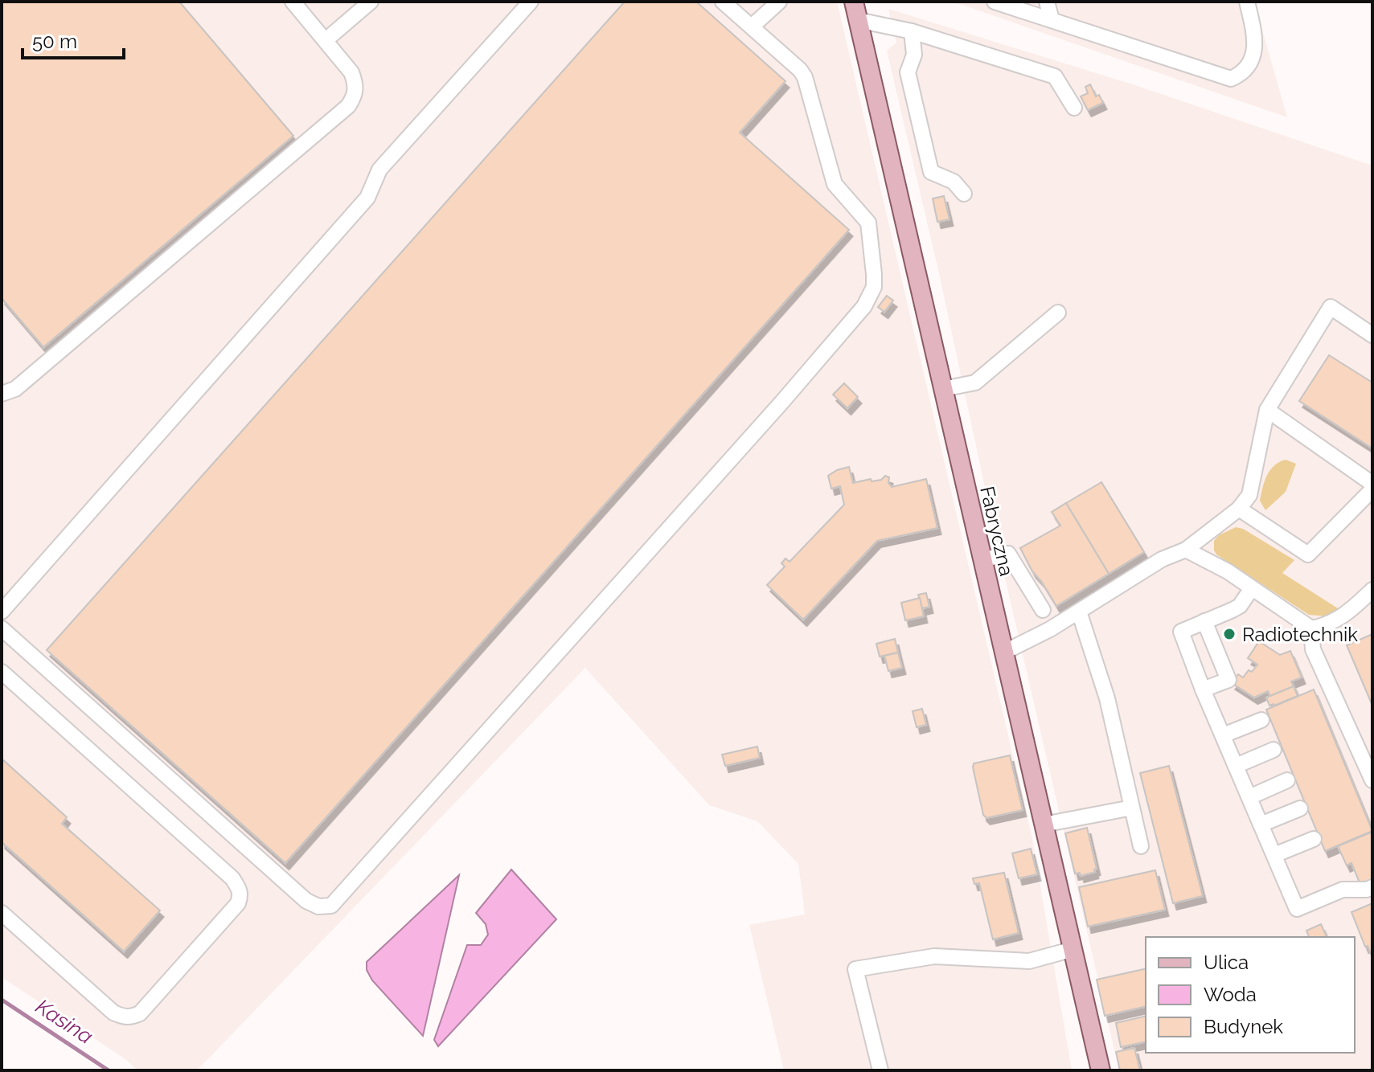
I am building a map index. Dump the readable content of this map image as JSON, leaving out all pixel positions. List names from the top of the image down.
{
  "streets": {
    "main road": ["Fabryczna"]
  },
  "water": ["Kasina"],
  "places": ["Radiotechnik"],
  "legend": ["Ulica", "Woda", "Budynek"],
  "scale_bar": "50 m"
}
